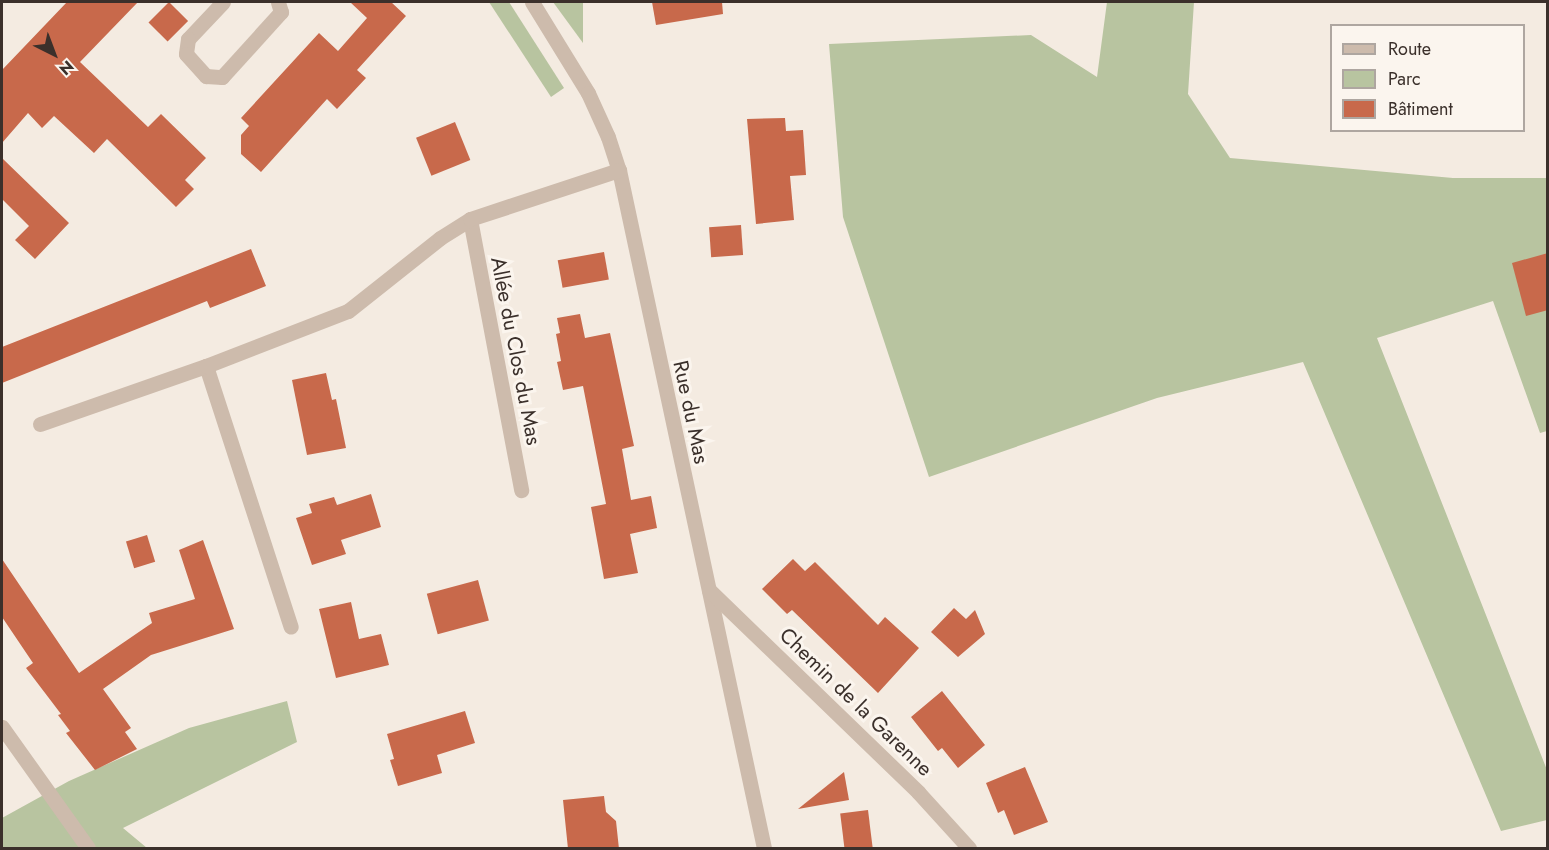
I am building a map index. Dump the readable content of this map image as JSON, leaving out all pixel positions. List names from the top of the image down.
{
  "streets": {
    "street": ["Allée du Clos du Mas", "Rue du Mas", "Chemin de la Garenne"]
  },
  "crossings": [
    ["Rue du Mas", "Chemin de la Garenne"]
  ],
  "legend": ["Route", "Parc", "Bâtiment"],
  "north": "bottom right"
}
